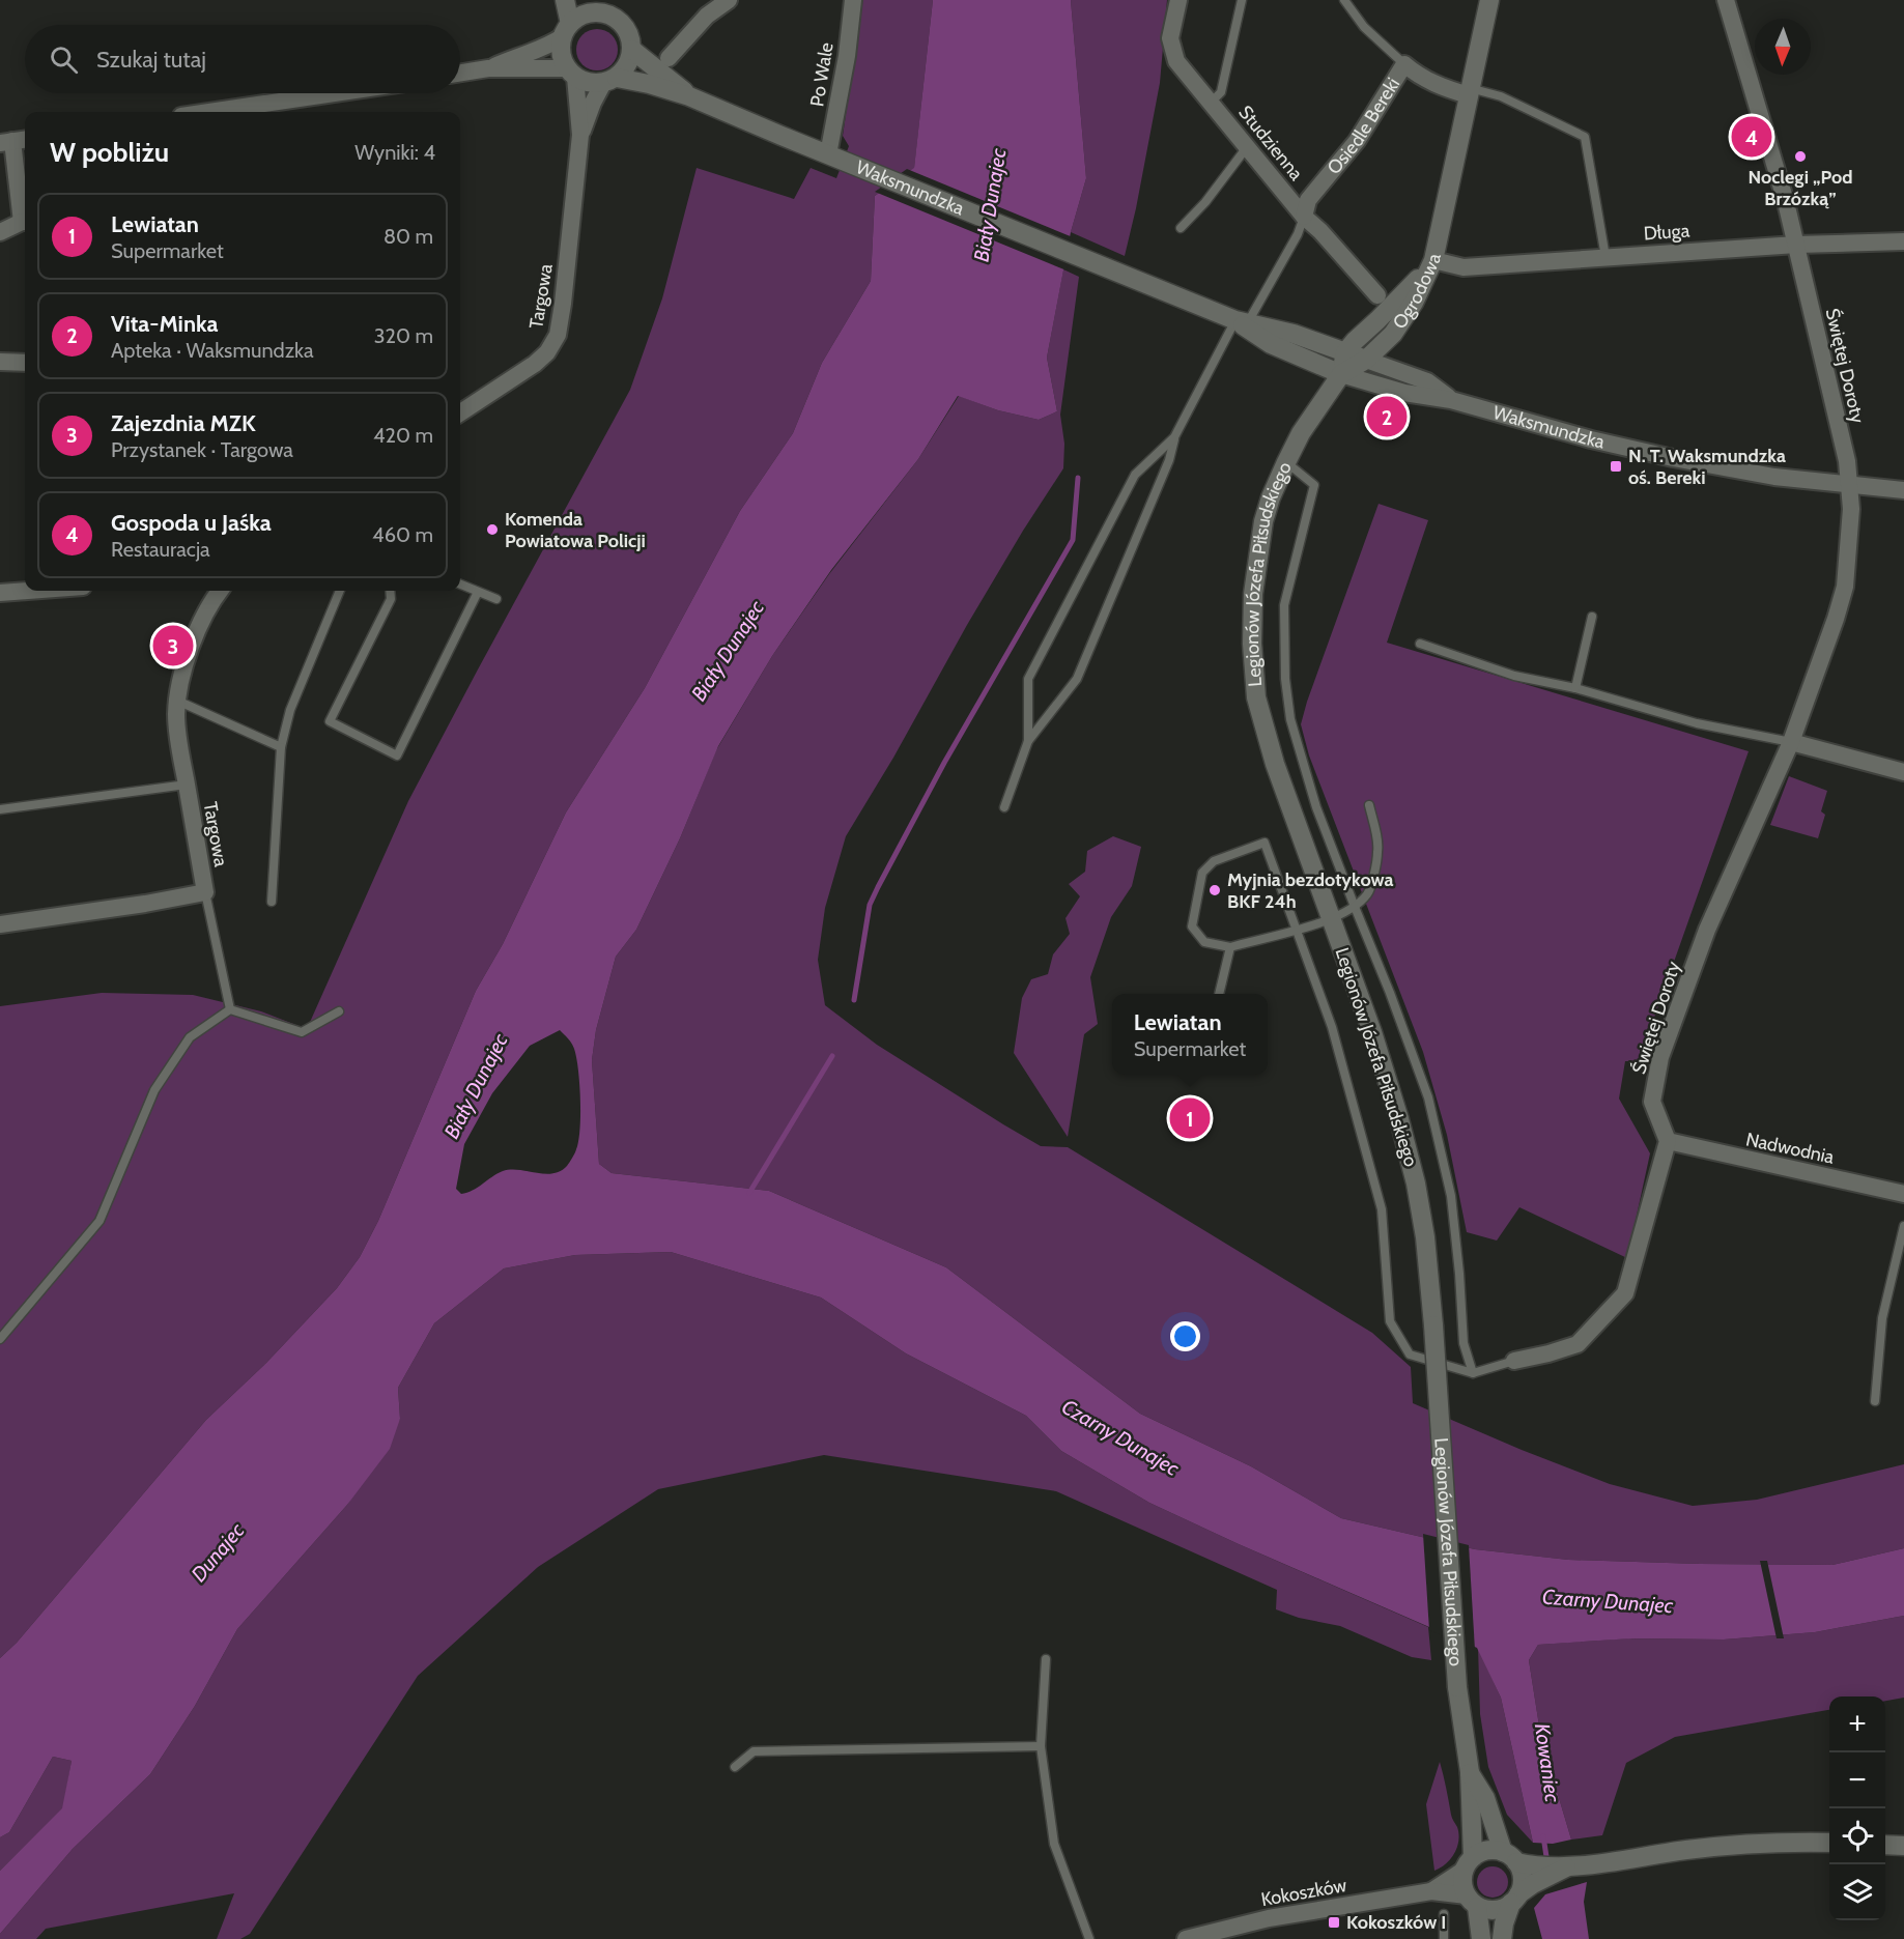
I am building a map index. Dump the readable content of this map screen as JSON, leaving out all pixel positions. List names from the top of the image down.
{
  "streets": {
    "street": [
      "Po Wale",
      "Osiedle Bereki",
      "Studzienna",
      "Waksmundzka",
      "Długa",
      "Targowa",
      "Ogrodowa",
      "Świętej Doroty",
      "Legionów Józefa Piłsudskiego",
      "Nadwodnia",
      "Kokoszków"
    ]
  },
  "crossings": [
    ["Po Wale", "Waksmundzka"],
    ["Osiedle Bereki", "Studzienna"],
    ["Waksmundzka", "Targowa"],
    ["Waksmundzka", "Ogrodowa"],
    ["Waksmundzka", "Świętej Doroty"],
    ["Waksmundzka", "Legionów Józefa Piłsudskiego"],
    ["Długa", "Ogrodowa"],
    ["Długa", "Świętej Doroty"],
    ["Ogrodowa", "Legionów Józefa Piłsudskiego"],
    ["Świętej Doroty", "Nadwodnia"],
    ["Legionów Józefa Piłsudskiego", "Kokoszków"]
  ],
  "water": [
    "Biały Dunajec",
    "Czarny Dunajec",
    "Dunajec",
    "Kowaniec"
  ],
  "places": {
    "other": ["Noclegi „Pod Brzózką”", "Komenda Powiatowa Policji", "Myjnia bezdotykowa BKF 24h"],
    "transit": ["N. T. Waksmundzka oś. Bereki", "Kokoszków I"]
  },
  "north": "bottom",
  "page": {
    "search": "Szukaj tutaj",
    "heading": ["W pobliżu", "Wyniki: 4"],
    "pins": [
      "4",
      "2",
      "3",
      "1"
    ],
    "list": [
      {
        "mark": "1",
        "name": "Lewiatan",
        "note": "Supermarket",
        "value": "80 m"
      },
      {
        "mark": "2",
        "name": "Vita-Minka",
        "note": "Apteka · Waksmundzka",
        "value": "320 m"
      },
      {
        "mark": "3",
        "name": "Zajezdnia MZK",
        "note": "Przystanek · Targowa",
        "value": "420 m"
      },
      {
        "mark": "4",
        "name": "Gospoda u Jaśka",
        "note": "Restauracja",
        "value": "460 m"
      }
    ],
    "popup": ["Lewiatan", "Supermarket"],
    "map_buttons": ["+", "−"]
  }
}
